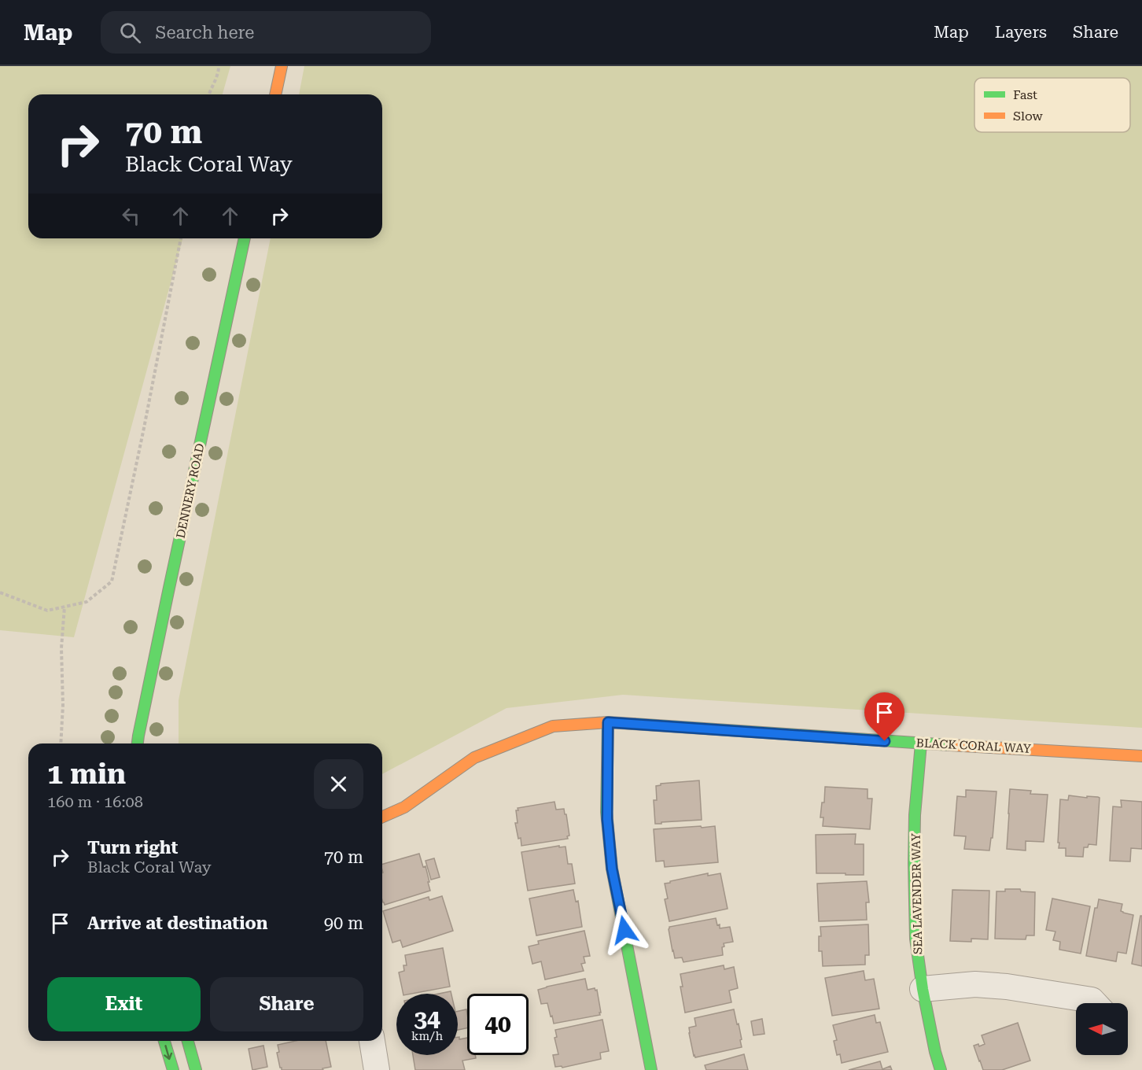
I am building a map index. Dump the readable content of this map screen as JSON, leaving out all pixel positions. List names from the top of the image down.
{
  "streets": {
    "street": ["DENNERY ROAD", "BLACK CORAL WAY", "SEA LAVENDER WAY"]
  },
  "crossings": [
    ["BLACK CORAL WAY", "SEA LAVENDER WAY"]
  ],
  "legend": ["Fast", "Slow"],
  "north": "left",
  "page": {
    "header": "Map",
    "search": "Search here",
    "nav": ["Map", "Layers", "Share"],
    "turn": ["70 m", "Black Coral Way"],
    "heading": ["1 min", "160 m · 16:08"],
    "list": [
      {
        "name": "Turn right",
        "note": "Black Coral Way",
        "value": "70 m"
      },
      {
        "name": "Arrive at destination",
        "value": "90 m"
      }
    ],
    "buttons": ["Exit", "Share"],
    "speed": "34 km/h",
    "limit": "40"
  }
}
